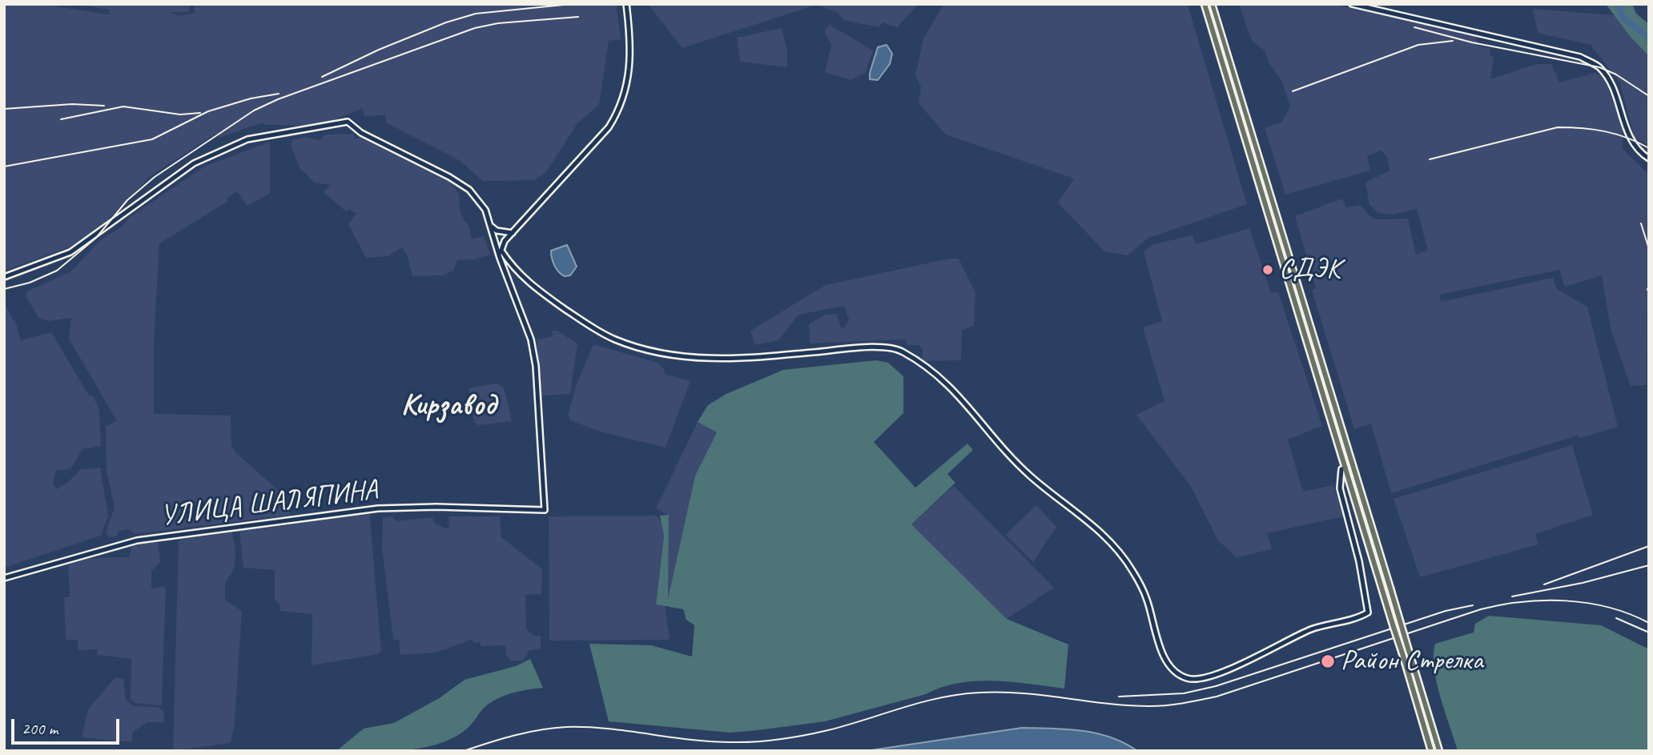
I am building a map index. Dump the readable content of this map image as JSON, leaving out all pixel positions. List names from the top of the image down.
{
  "streets": {
    "street": ["УЛИЦА ШАЛЯПИНА"]
  },
  "districts": ["Кирзавод"],
  "places": ["СДЭК", "Район Стрелка"],
  "scale_bar": "200 m"
}
